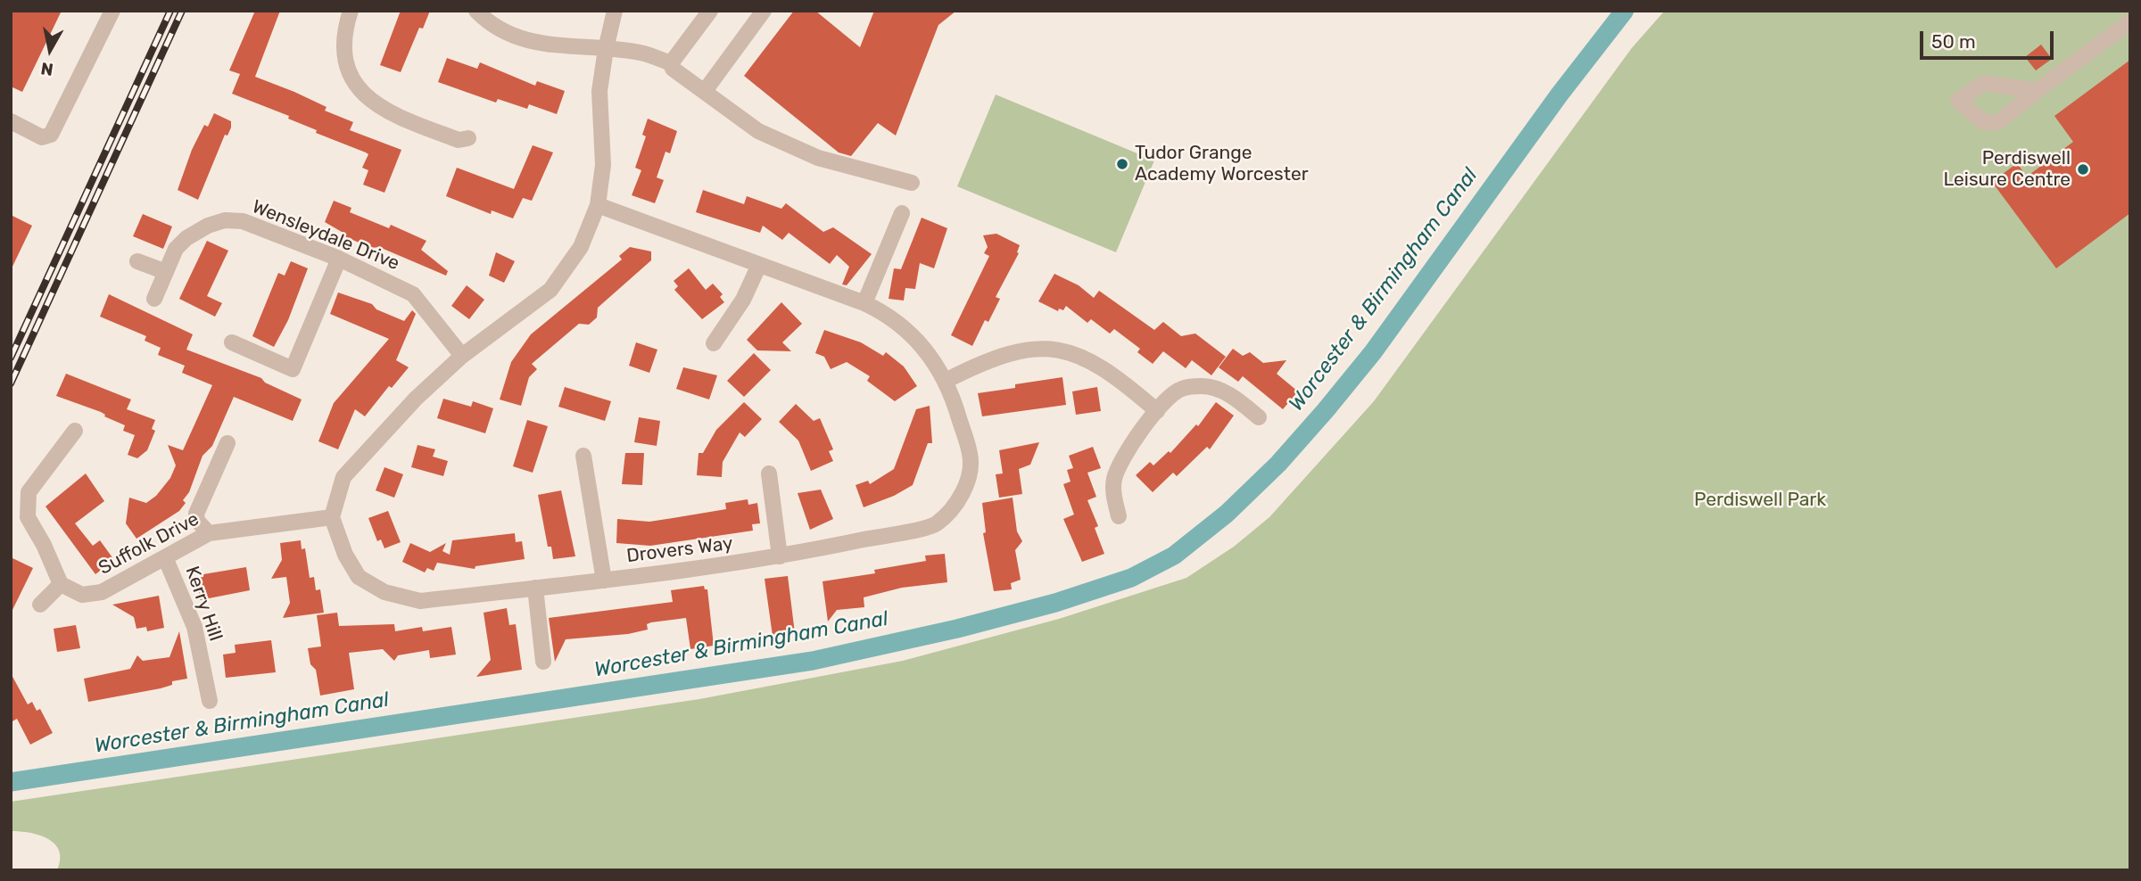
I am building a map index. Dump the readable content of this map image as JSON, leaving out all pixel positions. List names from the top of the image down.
{
  "streets": {
    "street": [
      "Wensleydale Drive",
      "Suffolk Drive",
      "Drovers Way",
      "Kerry Hill"
    ]
  },
  "crossings": [
    ["Suffolk Drive", "Drovers Way"],
    ["Suffolk Drive", "Kerry Hill"]
  ],
  "water": ["Worcester & Birmingham Canal"],
  "parks": ["Perdiswell Park"],
  "places": ["Tudor Grange Academy Worcester", "Perdiswell Leisure Centre"],
  "scale_bar": "50 m",
  "north": "bottom"
}
